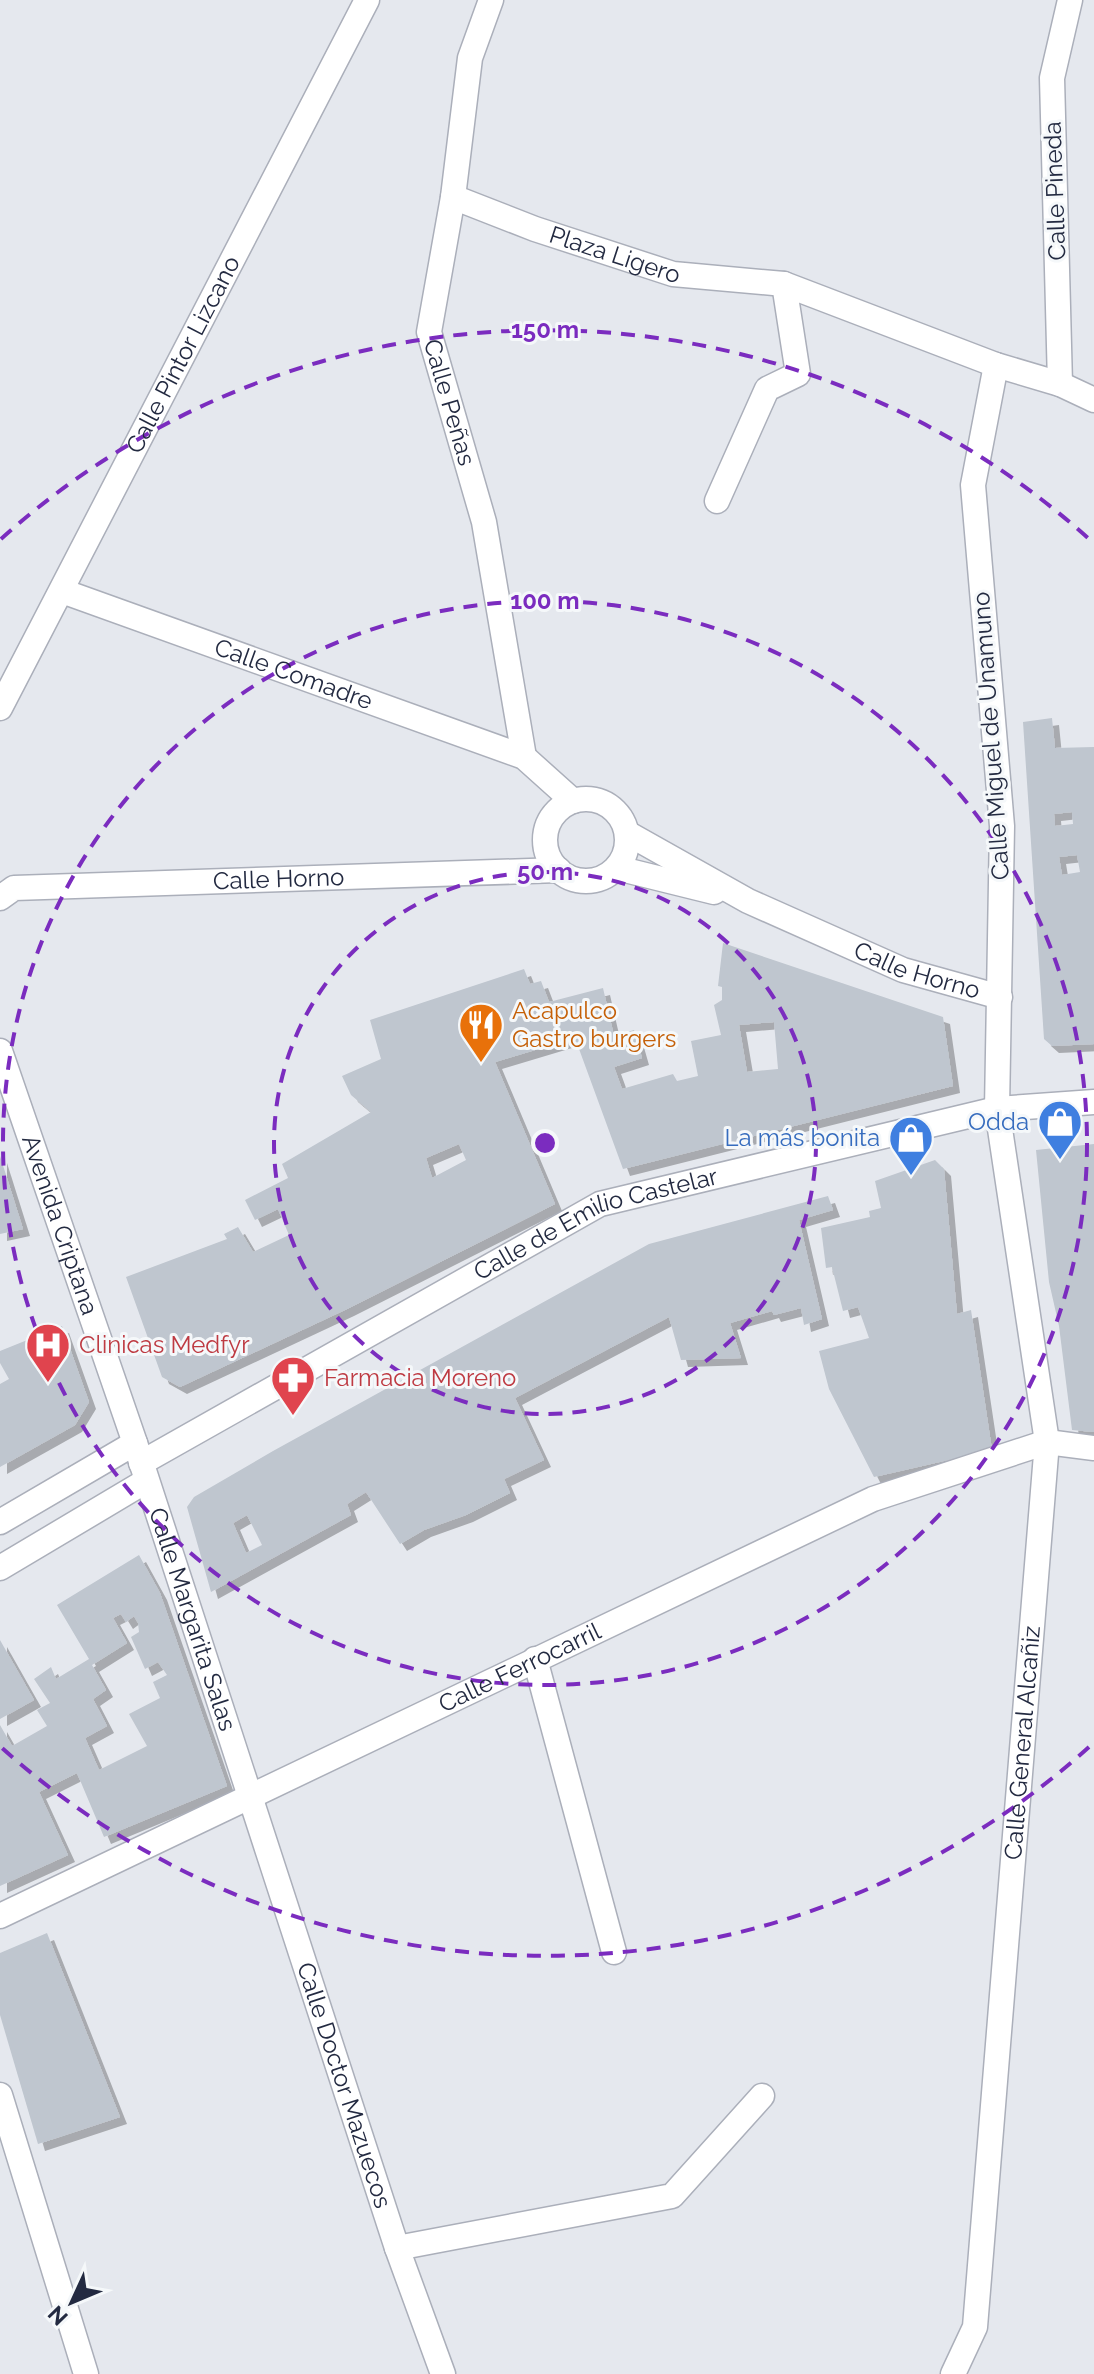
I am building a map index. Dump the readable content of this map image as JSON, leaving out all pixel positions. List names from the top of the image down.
{
  "streets": {
    "street": [
      "Calle Pineda",
      "Plaza Ligero",
      "Calle Pintor Lizcano",
      "Calle Peñas",
      "Calle Comadre",
      "Calle Miguel de Unamuno",
      "Calle Horno",
      "Avenida Criptana",
      "Calle de Emilio Castelar",
      "Calle Margarita Salas",
      "Calle Ferrocarril",
      "Calle General Alcañiz",
      "Calle Doctor Mazuecos"
    ]
  },
  "crossings": [
    ["Calle Pineda", "Plaza Ligero"],
    ["Plaza Ligero", "Calle Peñas"],
    ["Plaza Ligero", "Calle Miguel de Unamuno"],
    ["Calle Pintor Lizcano", "Calle Comadre"],
    ["Calle Peñas", "Calle Comadre"],
    ["Calle Miguel de Unamuno", "Calle Horno"],
    ["Calle Miguel de Unamuno", "Calle de Emilio Castelar"],
    ["Calle Miguel de Unamuno", "Calle General Alcañiz"],
    ["Avenida Criptana", "Calle de Emilio Castelar"],
    ["Avenida Criptana", "Calle Margarita Salas"],
    ["Calle de Emilio Castelar", "Calle Margarita Salas"],
    ["Calle de Emilio Castelar", "Calle General Alcañiz"],
    ["Calle Margarita Salas", "Calle Ferrocarril"],
    ["Calle Margarita Salas", "Calle Doctor Mazuecos"],
    ["Calle Ferrocarril", "Calle General Alcañiz"],
    ["Calle Ferrocarril", "Calle Doctor Mazuecos"]
  ],
  "places": {
    "restaurant": ["Acapulco Gastro burgers"],
    "shop": ["Odda", "La más bonita"],
    "hospital": ["Clinicas Medfyr"],
    "pharmacy": ["Farmacia Moreno"]
  },
  "north": "bottom left",
  "rings": ["150 m", "100 m", "50 m"]
}
